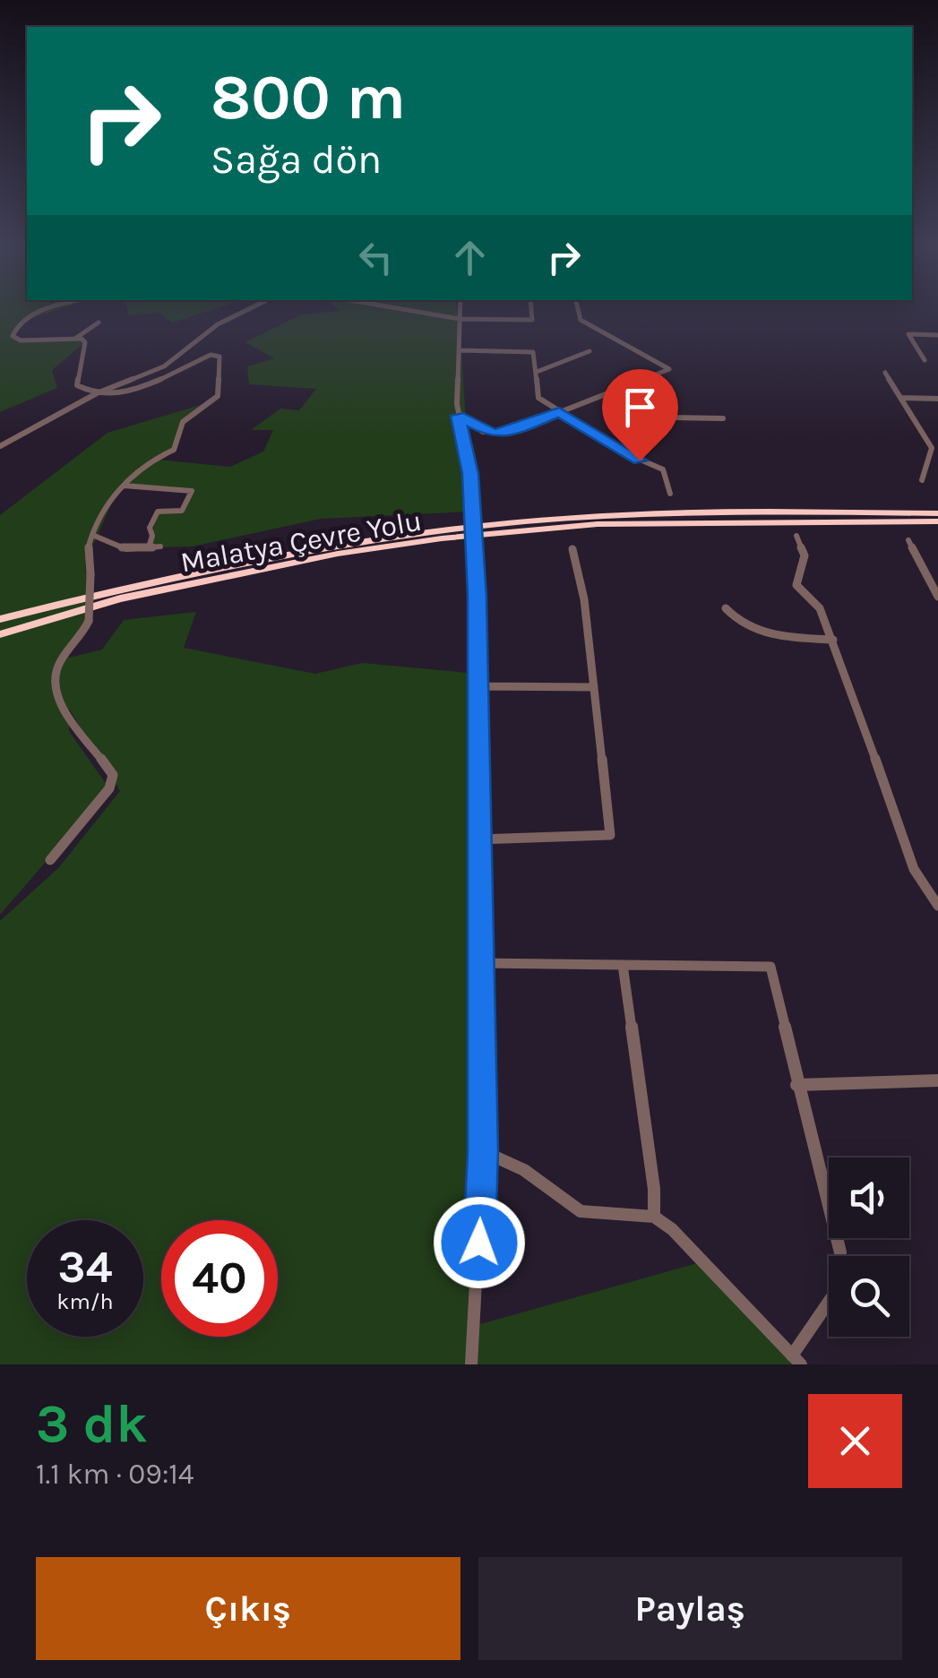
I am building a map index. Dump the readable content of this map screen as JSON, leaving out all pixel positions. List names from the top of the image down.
{
  "streets": {
    "highway": ["Malatya Çevre Yolu"]
  },
  "page": {
    "turn": ["800 m", "Sağa dön"],
    "speed": "34 km/h",
    "limit": "40",
    "heading": ["3 dk", "1.1 km · 09:14"],
    "buttons": ["Çıkış", "Paylaş"]
  }
}
